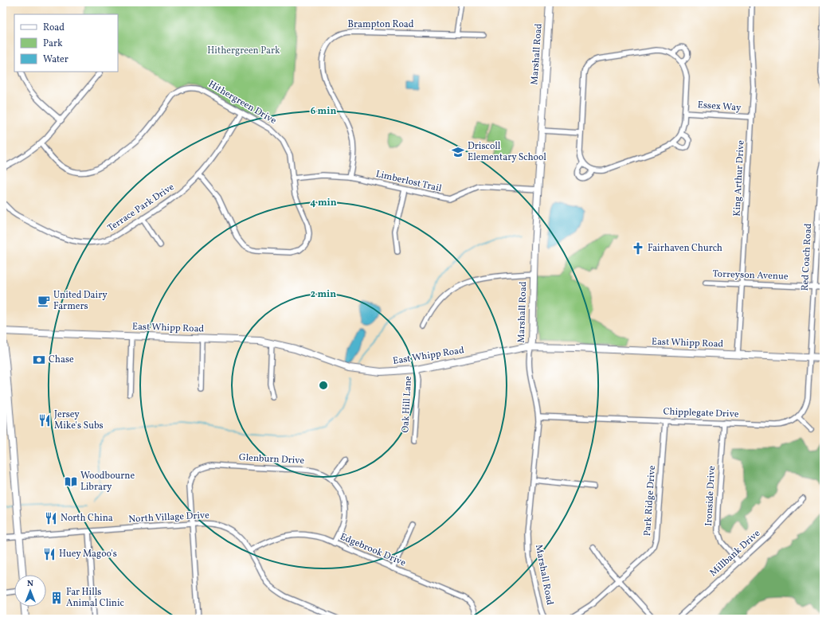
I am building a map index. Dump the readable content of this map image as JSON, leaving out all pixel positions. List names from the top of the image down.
{
  "streets": {
    "main road": ["Marshall Road", "East Whipp Road"],
    "street": [
      "Brampton Road",
      "Hithergreen Drive",
      "Essex Way",
      "King Arthur Drive",
      "Limberlost Trail",
      "Terrace Park Drive",
      "Red Coach Road",
      "Torreyson Avenue",
      "Oak Hill Lane",
      "Chipplegate Drive",
      "Glenburn Drive",
      "Ironside Drive",
      "Park Ridge Drive",
      "North Village Drive",
      "Edgebrook Drive",
      "Millbank Drive"
    ]
  },
  "crossings": [
    ["Brampton Road", "Limberlost Trail"],
    ["Marshall Road", "Limberlost Trail"],
    ["Marshall Road", "East Whipp Road"],
    ["Marshall Road", "Chipplegate Drive"],
    ["Hithergreen Drive", "Limberlost Trail"],
    ["Hithergreen Drive", "Terrace Park Drive"],
    ["Essex Way", "King Arthur Drive"],
    ["King Arthur Drive", "Torreyson Avenue"],
    ["King Arthur Drive", "East Whipp Road"],
    ["Red Coach Road", "Torreyson Avenue"],
    ["Red Coach Road", "East Whipp Road"],
    ["East Whipp Road", "Oak Hill Lane"],
    ["Chipplegate Drive", "Ironside Drive"],
    ["Chipplegate Drive", "Park Ridge Drive"],
    ["Glenburn Drive", "North Village Drive"],
    ["Glenburn Drive", "Edgebrook Drive"],
    ["Ironside Drive", "Millbank Drive"],
    ["North Village Drive", "Edgebrook Drive"]
  ],
  "parks": ["Hithergreen Park"],
  "places": {
    "school or university": ["Driscoll Elementary School"],
    "church": ["Fairhaven Church"],
    "cafe": ["United Dairy Farmers"],
    "bank": ["Chase"],
    "restaurant": ["Jersey Mike's Subs", "North China", "Huey Magoo's"],
    "library": ["Woodbourne Library"],
    "building": ["Far Hills Animal Clinic"]
  },
  "legend": ["Road", "Park", "Water"],
  "north": "top",
  "rings": ["6 min", "4 min", "2 min"]
}
